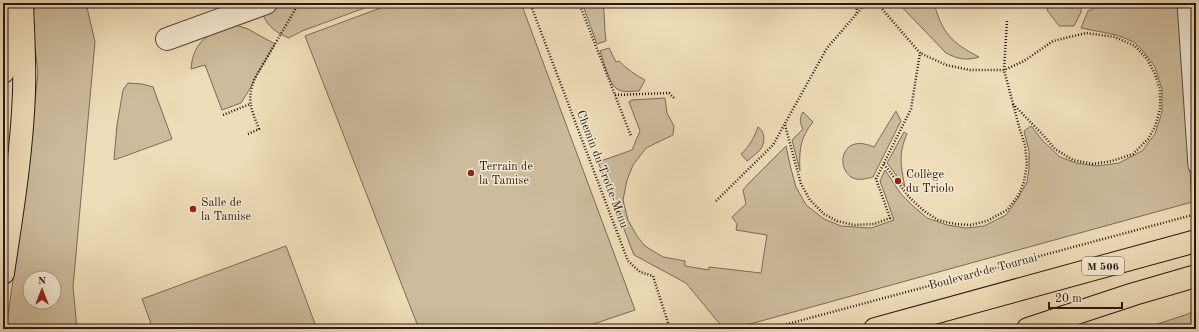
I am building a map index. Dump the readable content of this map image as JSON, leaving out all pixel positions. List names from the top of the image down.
{
  "streets": {
    "main road": ["M 506"],
    "path": ["Chemin du Trotte-Menu", "Boulevard de Tournai"]
  },
  "places": ["Terrain de la Tamise", "Collège du Triolo", "Salle de la Tamise"],
  "scale_bar": "20 m",
  "north": "top"
}
